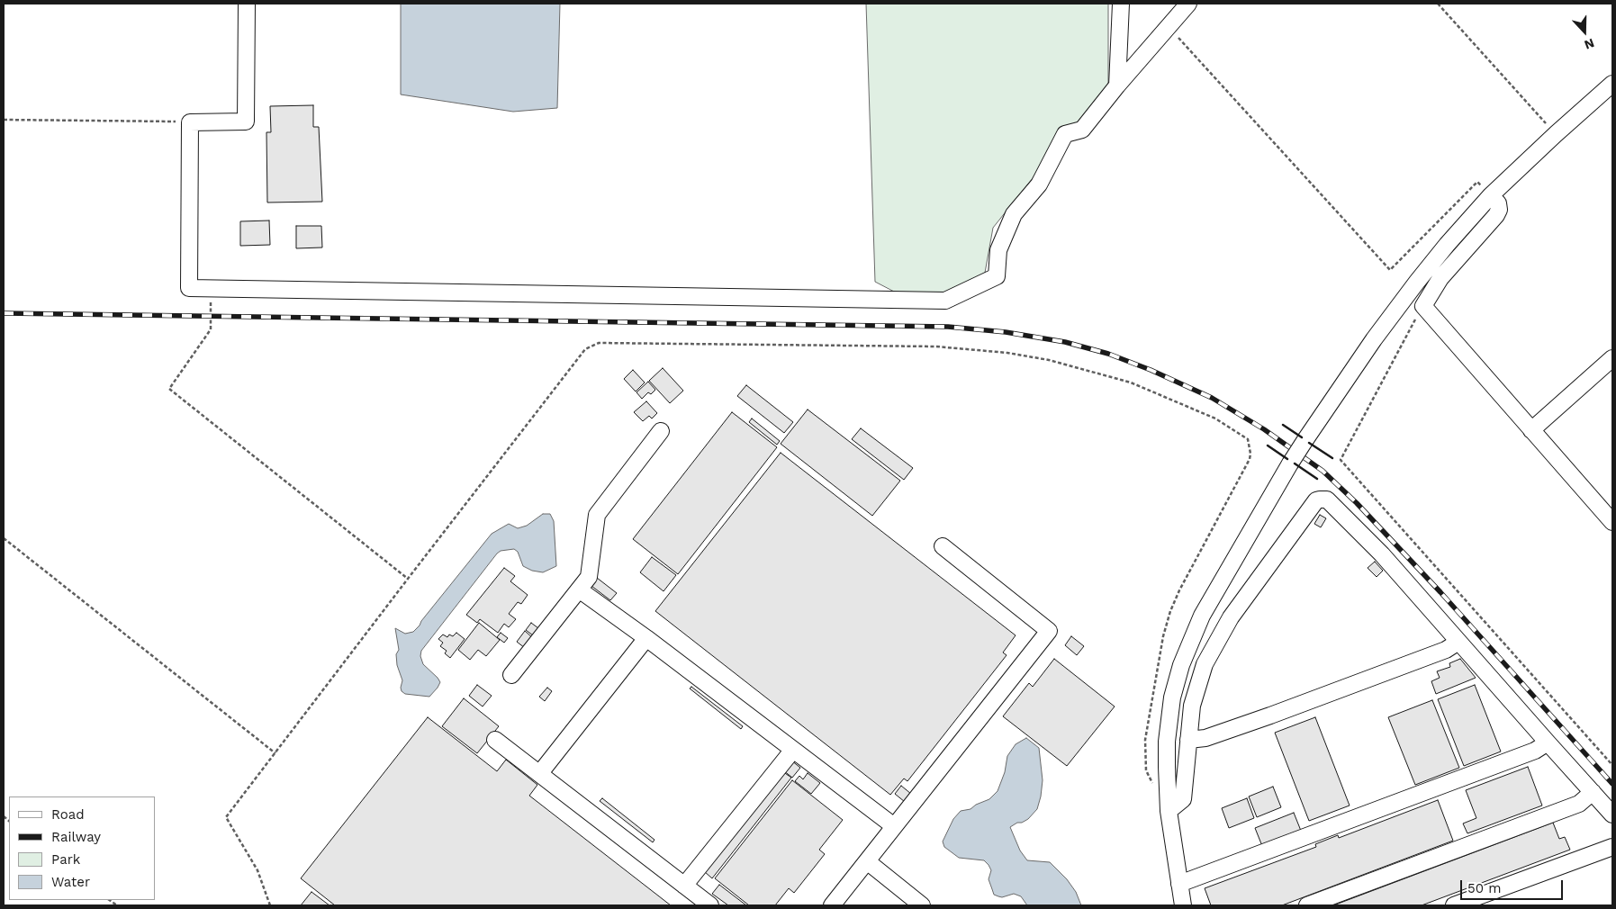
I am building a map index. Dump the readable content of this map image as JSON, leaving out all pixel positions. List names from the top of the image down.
{
  "legend": [
    "Road",
    "Railway",
    "Park",
    "Water"
  ],
  "scale_bar": "50 m",
  "north": "bottom"
}
